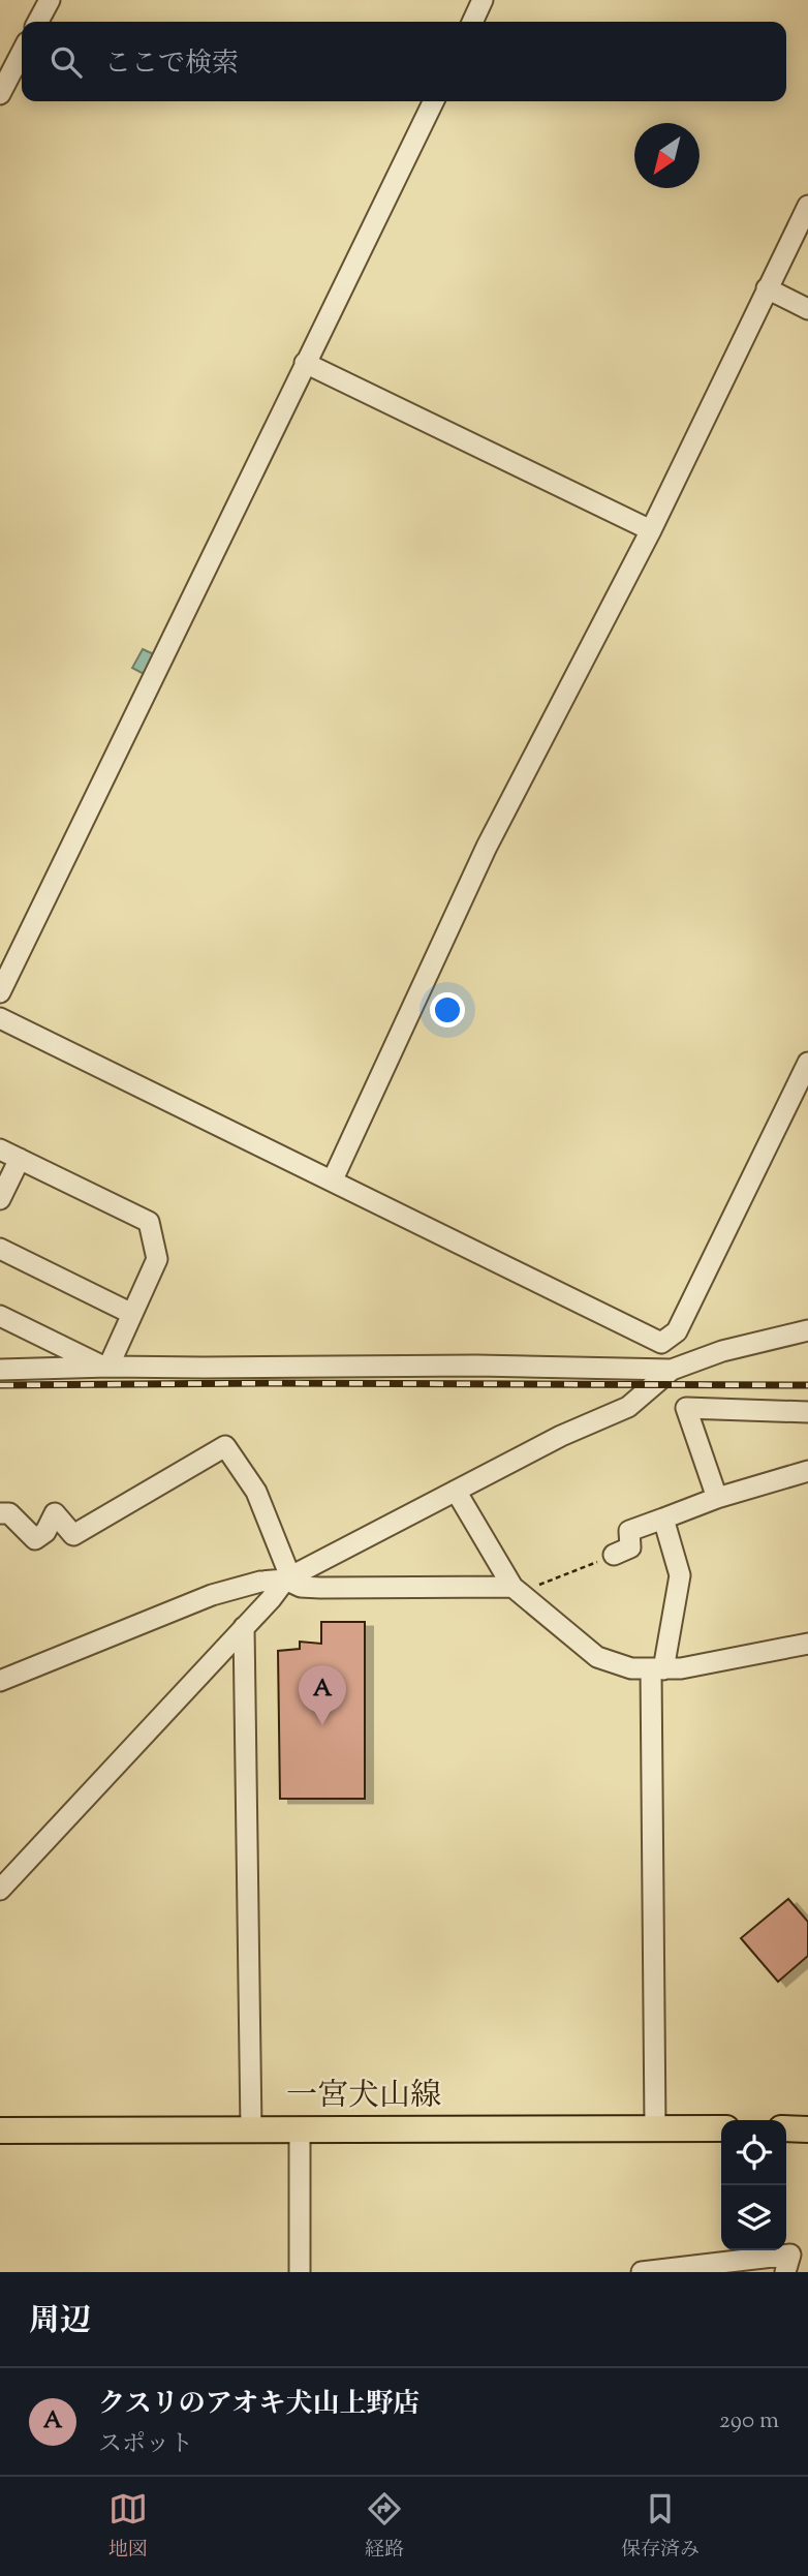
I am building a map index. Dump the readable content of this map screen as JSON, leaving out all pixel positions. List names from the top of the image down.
{
  "streets": {
    "main road": ["一宮犬山線"]
  },
  "north": "bottom left",
  "page": {
    "search": "ここで検索",
    "pins": "A",
    "heading": "周辺",
    "list": [
      {
        "mark": "A",
        "name": "クスリのアオキ犬山上野店",
        "note": "スポット",
        "value": "290 m"
      }
    ],
    "nav": ["地図", "経路", "保存済み"]
  }
}
